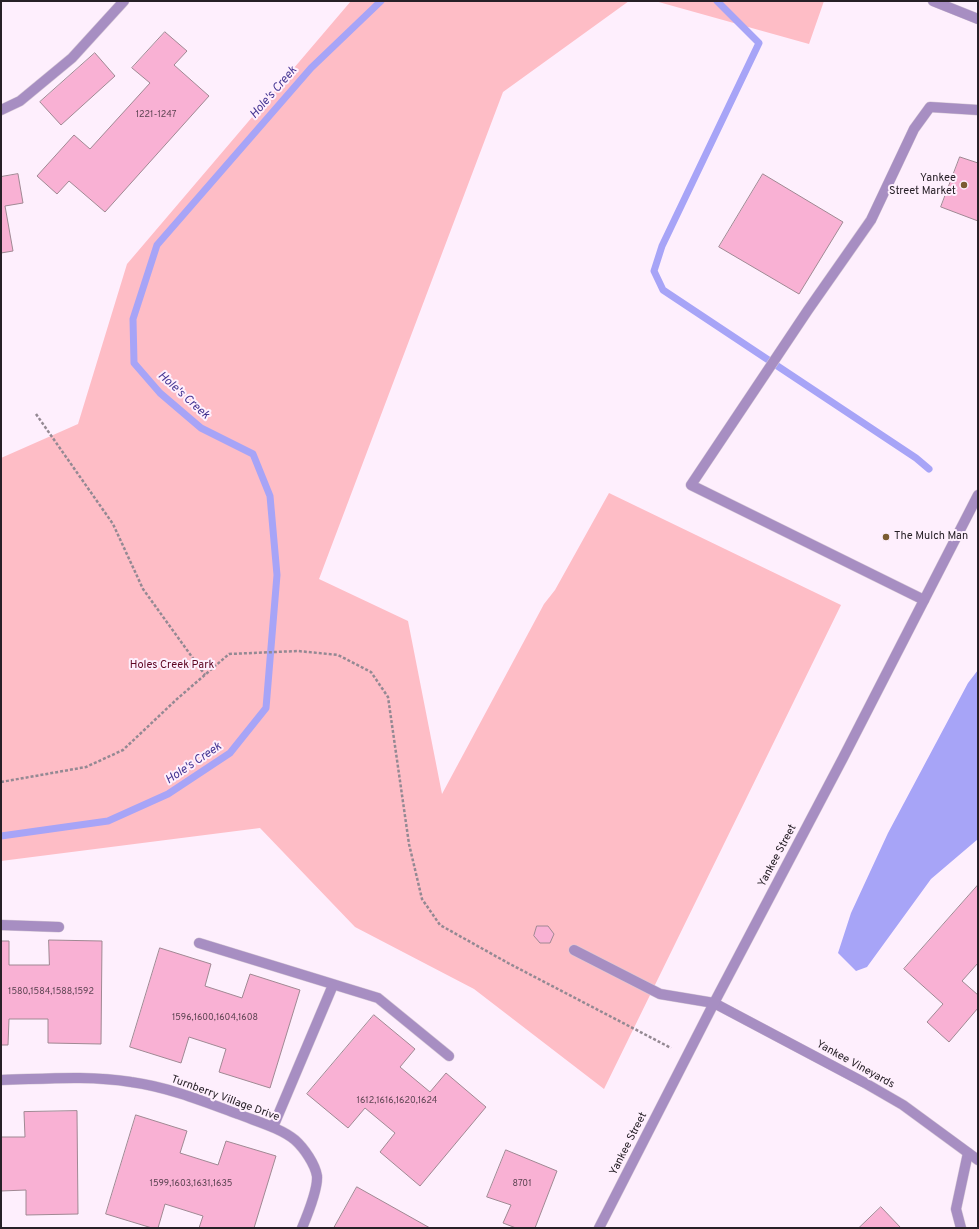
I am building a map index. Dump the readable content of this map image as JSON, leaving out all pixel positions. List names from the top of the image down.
{
  "streets": {
    "street": ["Yankee Street", "Yankee Vineyards", "Turnberry Village Drive"]
  },
  "crossings": [
    ["Yankee Street", "Yankee Vineyards"]
  ],
  "water": ["Hole's Creek"],
  "parks": ["Holes Creek Park"],
  "places": ["Yankee Street Market", "The Mulch Man"],
  "house_numbers": [
    "1221-1247",
    "1580,1584,1588,1592",
    "1596,1600,1604,1608",
    "1612,1616,1620,1624",
    "1599,1603,1631,1635",
    "8701"
  ]
}
